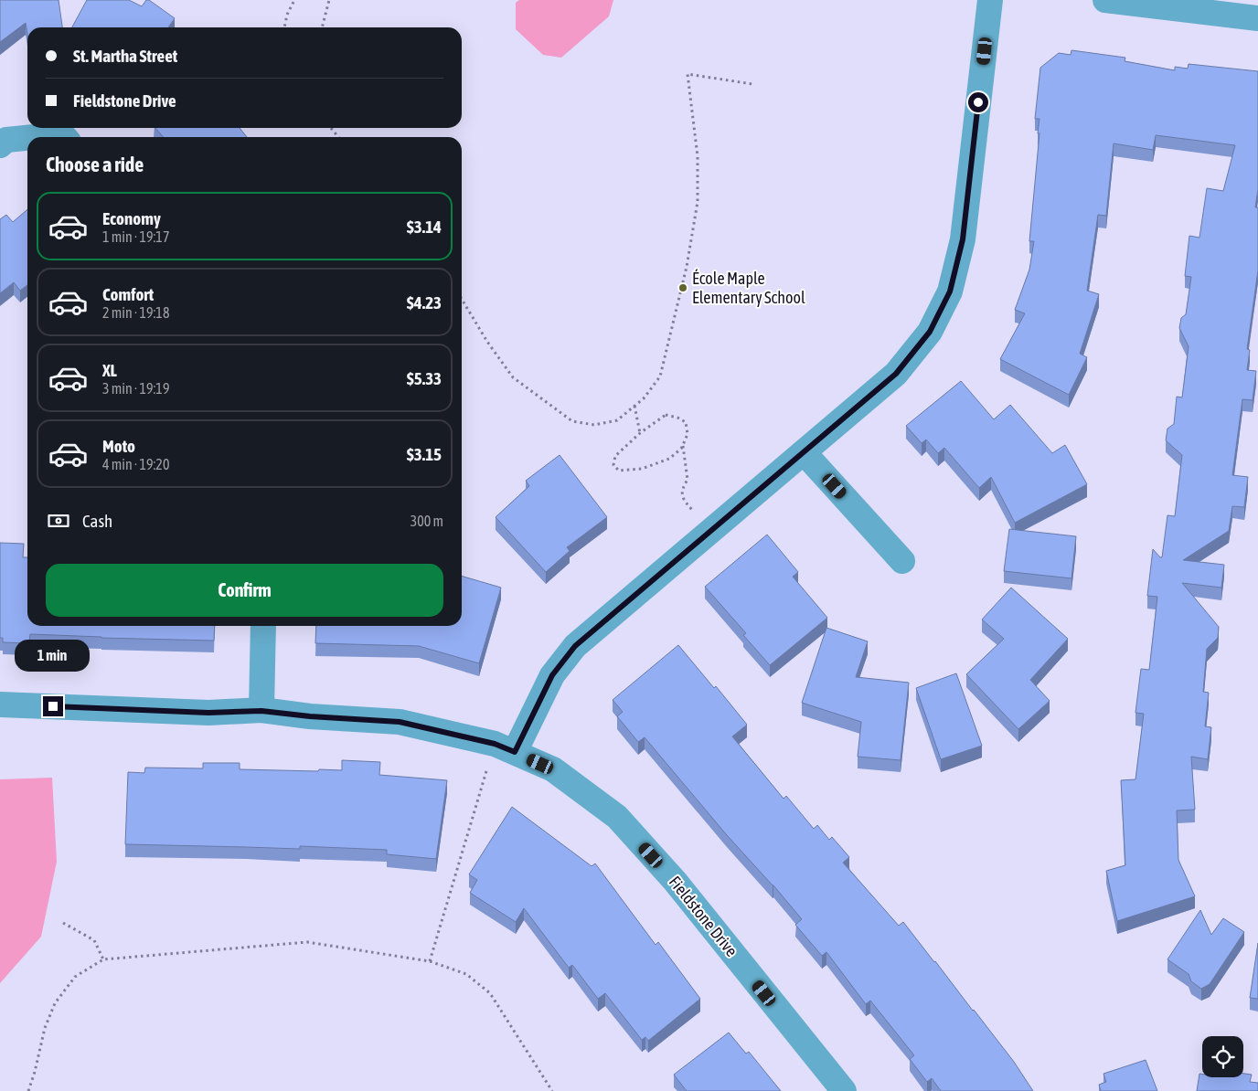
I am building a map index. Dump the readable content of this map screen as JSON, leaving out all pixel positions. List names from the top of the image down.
{
  "streets": {
    "street": ["Fieldstone Drive"]
  },
  "places": ["École Maple Elementary School"],
  "page": {
    "banner": ["St. Martha Street", "Fieldstone Drive"],
    "heading": "Choose a ride",
    "list": [
      {
        "name": "Economy",
        "note": "1 min · 19:17",
        "value": "$3.14"
      },
      {
        "name": "Comfort",
        "note": "2 min · 19:18",
        "value": "$4.23"
      },
      {
        "name": "XL",
        "note": "3 min · 19:19",
        "value": "$5.33"
      },
      {
        "name": "Moto",
        "note": "4 min · 19:20",
        "value": "$3.15"
      }
    ],
    "pay": ["Cash", "300 m"],
    "buttons": "Confirm",
    "bubble": "1 min"
  }
}
